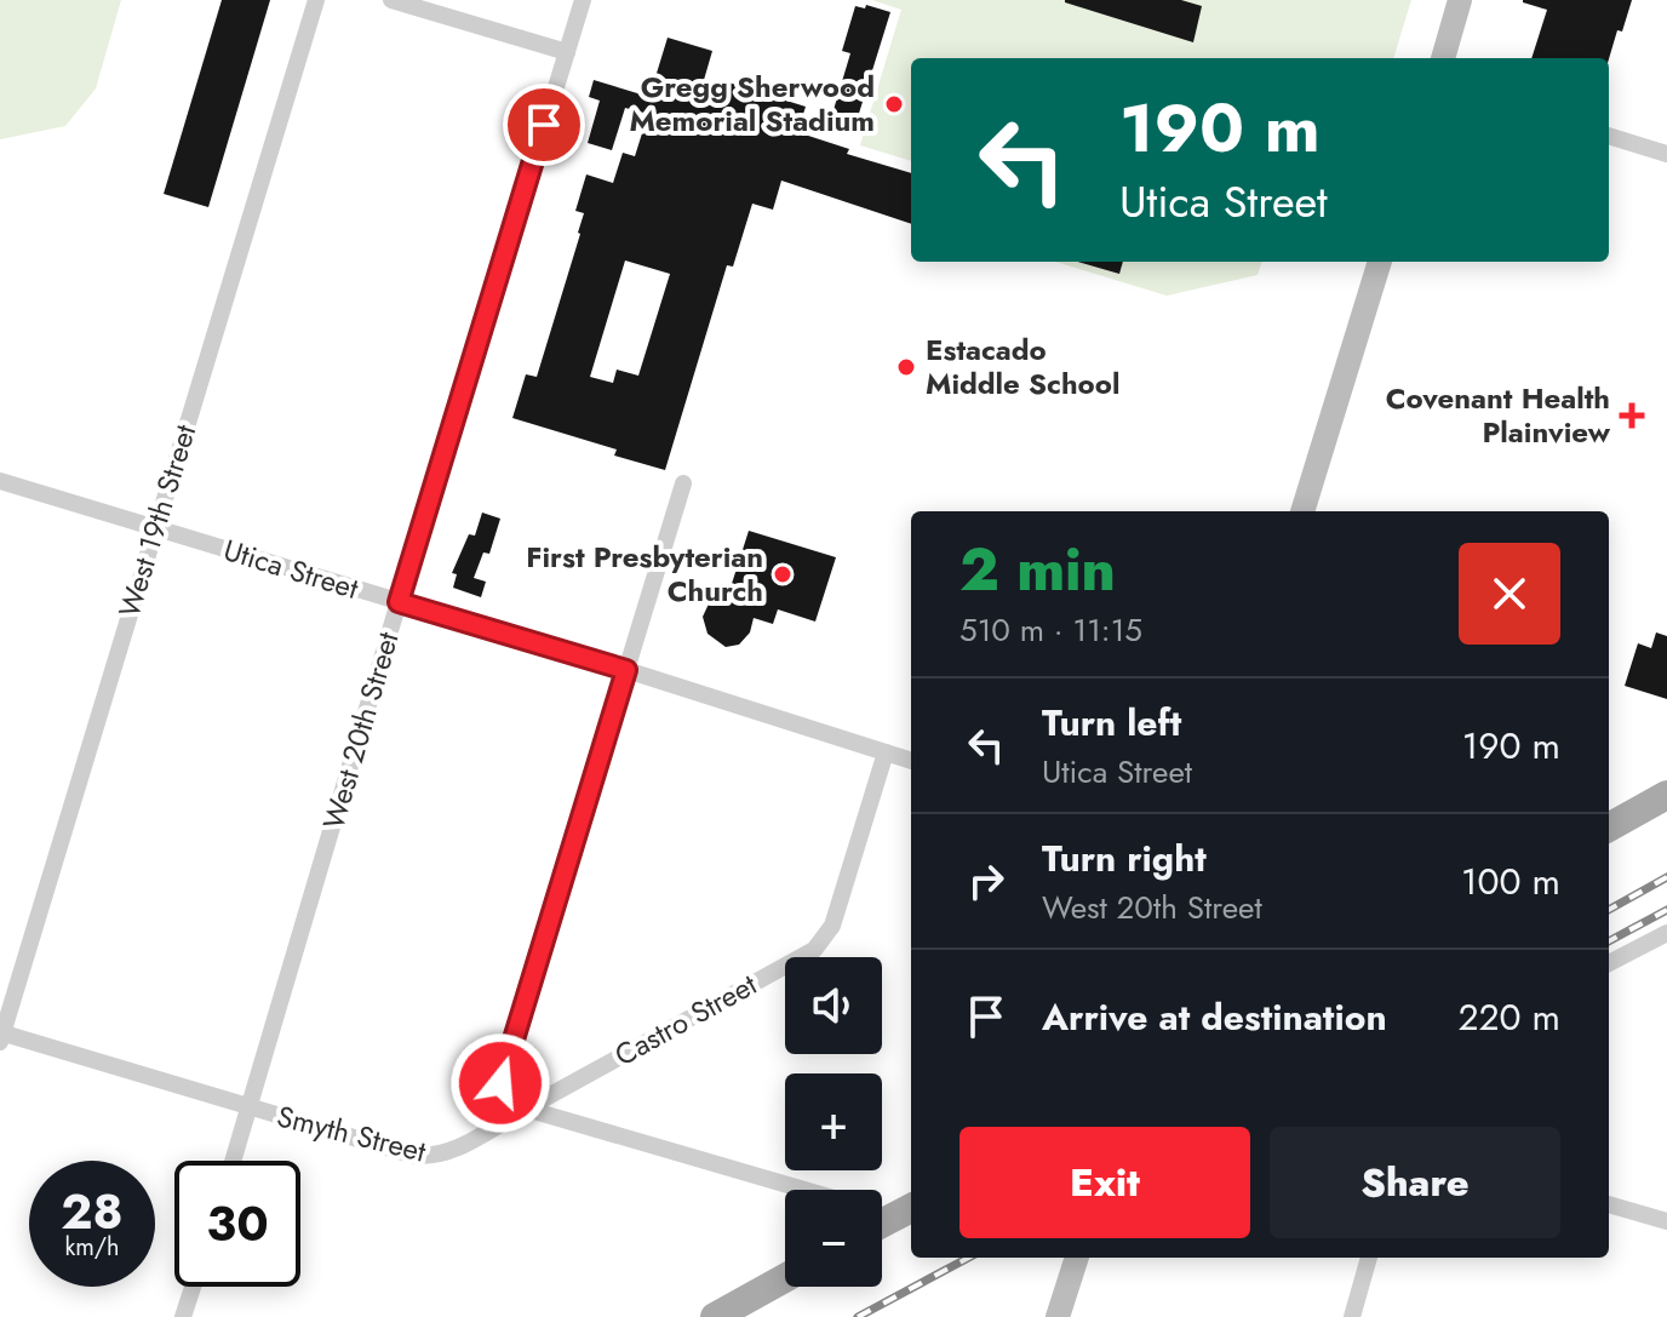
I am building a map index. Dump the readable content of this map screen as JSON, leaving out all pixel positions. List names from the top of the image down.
{
  "streets": {
    "street": [
      "West 19th Street",
      "Utica Street",
      "West 20th Street",
      "Castro Street",
      "Smyth Street"
    ]
  },
  "crossings": [
    ["West 19th Street", "Utica Street"],
    ["West 19th Street", "Smyth Street"],
    ["Utica Street", "West 20th Street"],
    ["Utica Street", "Castro Street"],
    ["West 20th Street", "Smyth Street"],
    ["Castro Street", "Smyth Street"]
  ],
  "places": {
    "other": ["Gregg Sherwood Memorial Stadium", "Estacado Middle School", "First Presbyterian Church"],
    "health": ["Covenant Health Plainview"]
  },
  "page": {
    "turn": ["190 m", "Utica Street"],
    "heading": ["2 min", "510 m · 11:15"],
    "list": [
      {
        "name": "Turn left",
        "note": "Utica Street",
        "value": "190 m"
      },
      {
        "name": "Turn right",
        "note": "West 20th Street",
        "value": "100 m"
      },
      {
        "name": "Arrive at destination",
        "value": "220 m"
      }
    ],
    "map_buttons": ["+", "−"],
    "buttons": ["Exit", "Share"],
    "speed": "28 km/h",
    "limit": "30"
  }
}
